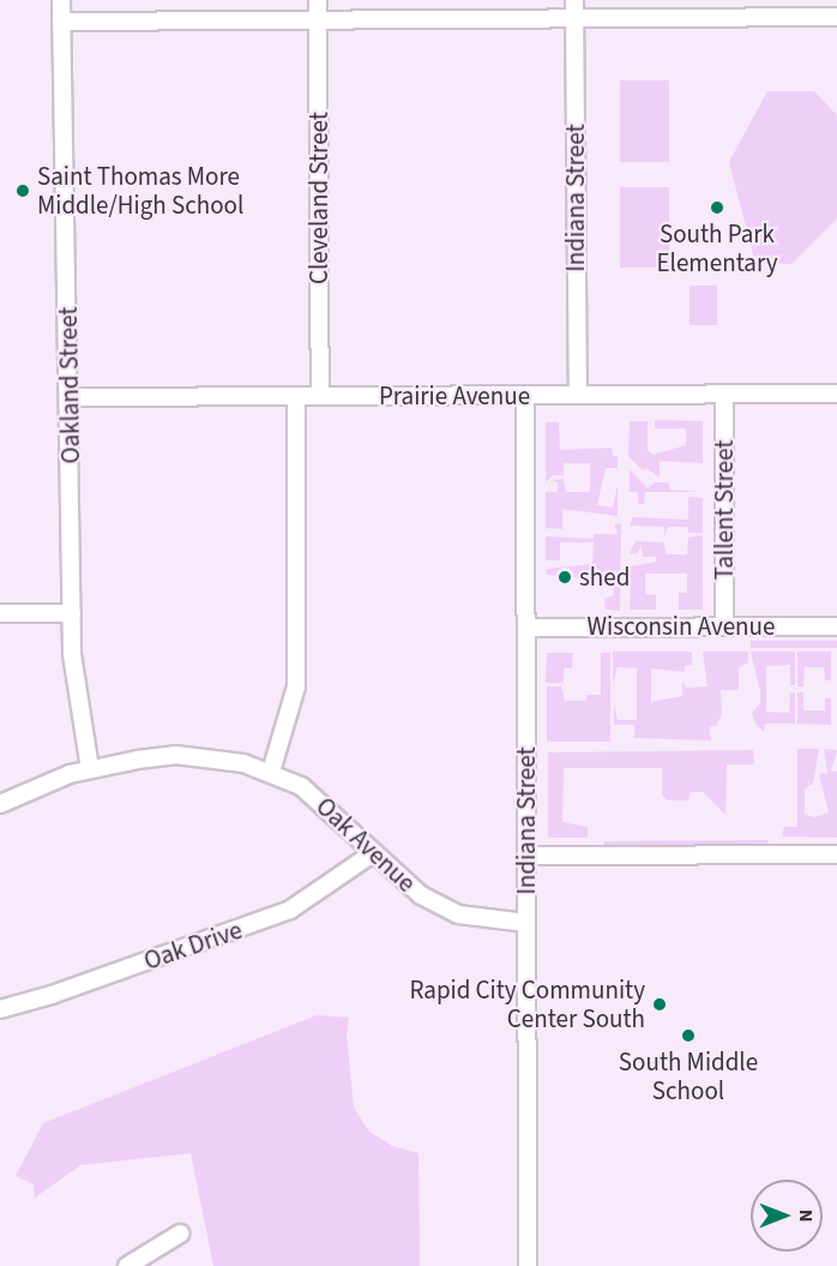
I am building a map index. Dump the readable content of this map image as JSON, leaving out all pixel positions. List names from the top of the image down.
{
  "streets": {
    "street": [
      "Cleveland Street",
      "Indiana Street",
      "Oakland Street",
      "Prairie Avenue",
      "Tallent Street",
      "Wisconsin Avenue",
      "Oak Avenue",
      "Oak Drive"
    ]
  },
  "crossings": [
    ["Cleveland Street", "Prairie Avenue"],
    ["Indiana Street", "Prairie Avenue"],
    ["Indiana Street", "Wisconsin Avenue"],
    ["Indiana Street", "Oak Avenue"],
    ["Oakland Street", "Prairie Avenue"],
    ["Oakland Street", "Oak Avenue"],
    ["Prairie Avenue", "Tallent Street"],
    ["Tallent Street", "Wisconsin Avenue"],
    ["Oak Avenue", "Oak Drive"]
  ],
  "places": [
    "Saint Thomas More Middle/High School",
    "South Park Elementary",
    "shed",
    "Rapid City Community Center South",
    "South Middle School"
  ],
  "north": "right"
}
